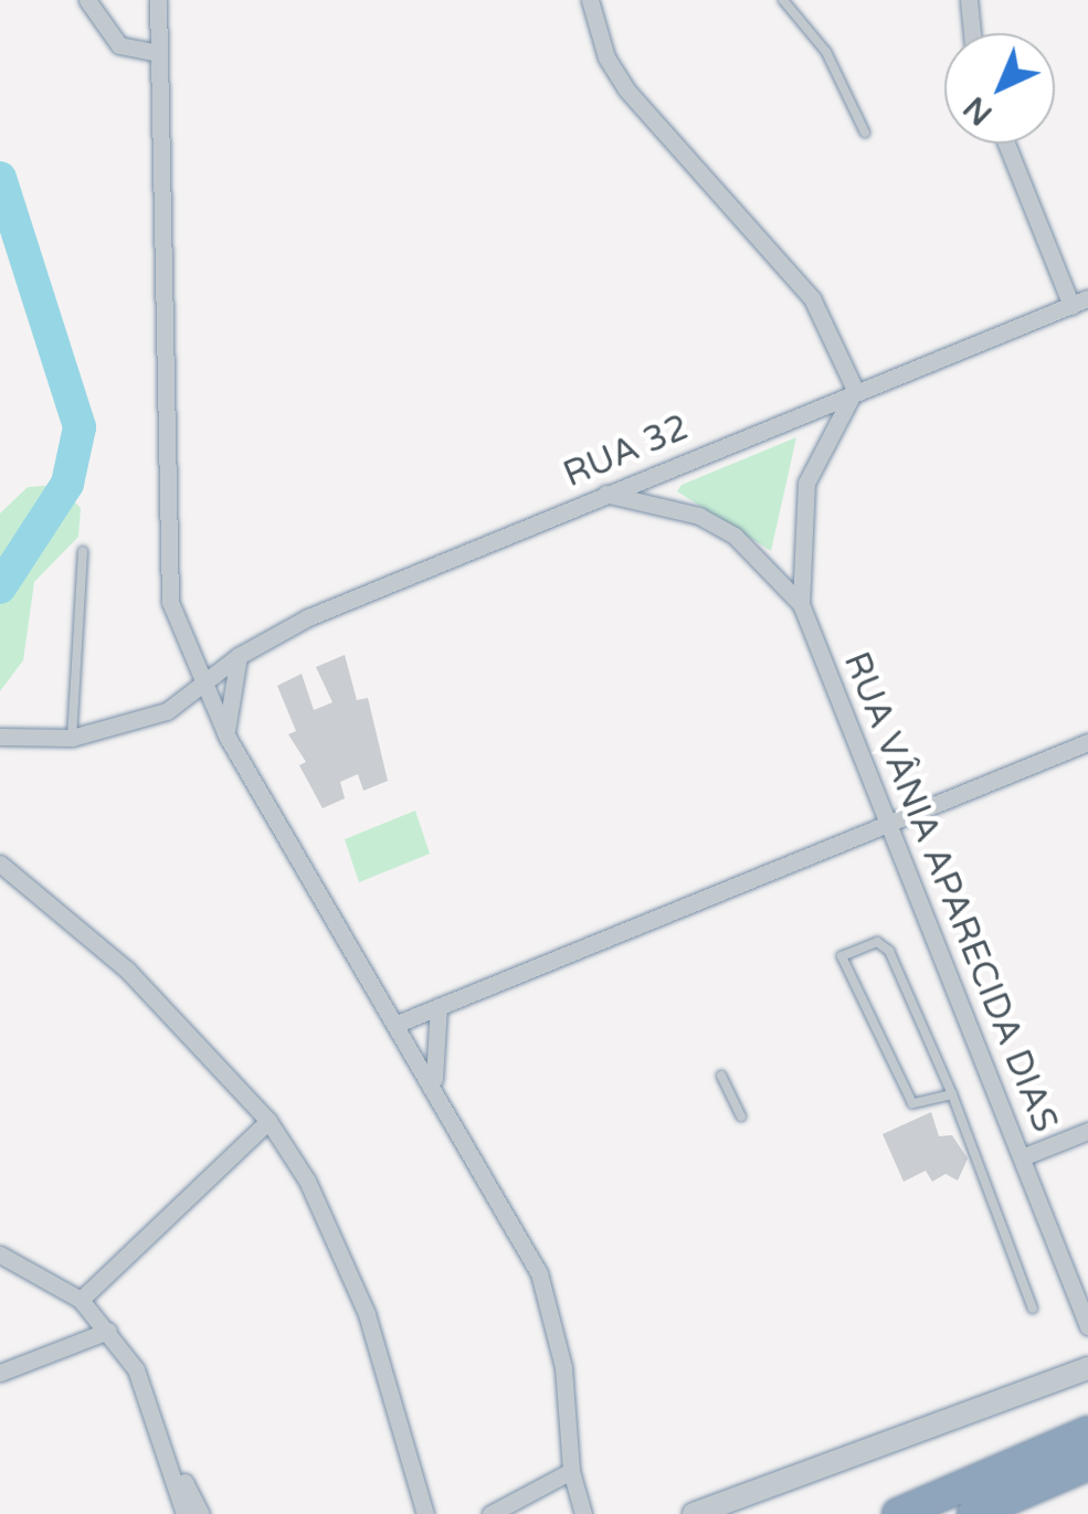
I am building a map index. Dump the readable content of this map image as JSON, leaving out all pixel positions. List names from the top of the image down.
{
  "streets": {
    "street": ["RUA 32", "RUA VÂNIA APARECIDA DIAS"]
  },
  "crossings": [
    ["RUA 32", "RUA VÂNIA APARECIDA DIAS"]
  ],
  "north": "bottom left"
}
